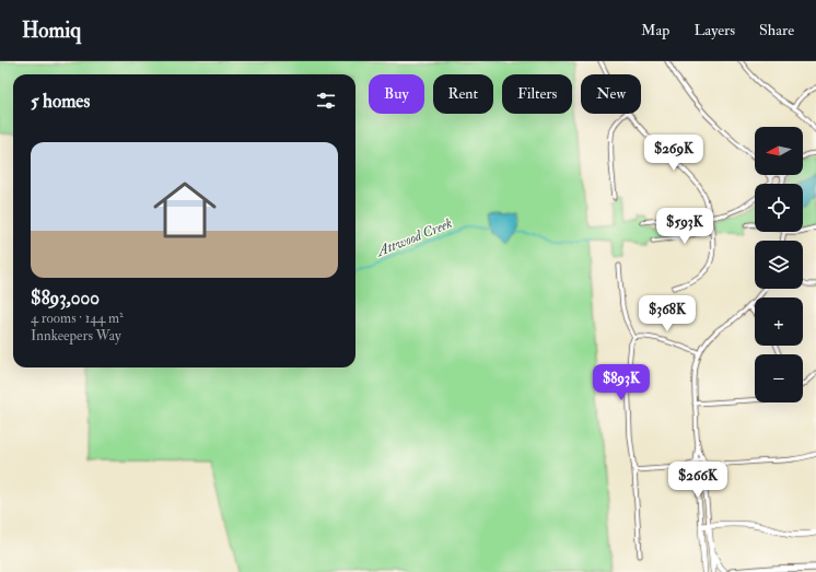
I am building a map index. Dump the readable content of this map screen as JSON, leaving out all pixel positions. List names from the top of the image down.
{
  "water": ["Attwood Creek"],
  "north": "left",
  "page": {
    "header": "Homiq",
    "nav": ["Map", "Layers", "Share"],
    "chip": [
      "Buy",
      "Rent",
      "Filters",
      "New"
    ],
    "heading": "5 homes",
    "map_buttons": ["+", "−"],
    "list": [
      {
        "name": "$893,000",
        "note": "4 rooms · 144 m² · Innkeepers Way"
      }
    ],
    "price": [
      "$269K",
      "$593K",
      "$368K",
      "$893K",
      "$266K"
    ]
  }
}
